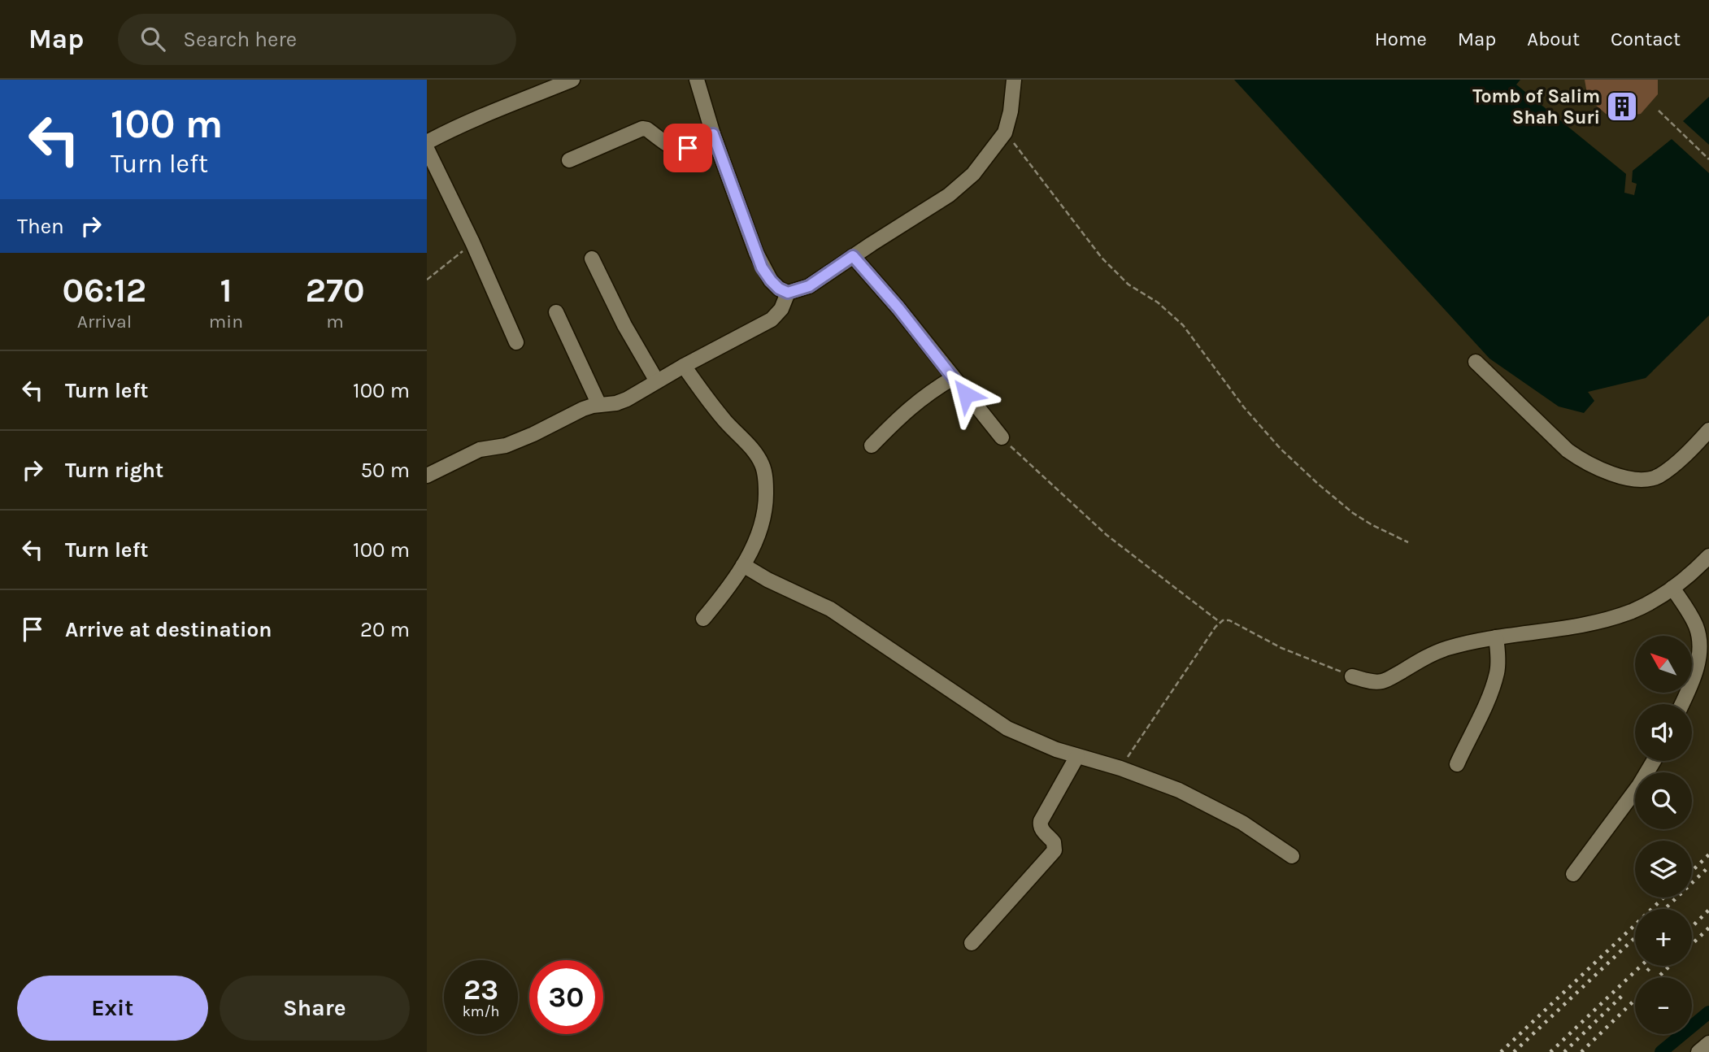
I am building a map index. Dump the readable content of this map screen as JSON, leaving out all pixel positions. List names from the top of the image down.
{
  "places": {
    "building": ["Tomb of Salim Shah Suri"]
  },
  "north": "top left",
  "page": {
    "header": "Map",
    "search": "Search here",
    "nav": [
      "Home",
      "Map",
      "About",
      "Contact"
    ],
    "turn": ["100 m", "Turn left"],
    "then": "Then",
    "eta": [
      "06:12",
      "Arrival",
      "1",
      "min",
      "270",
      "m"
    ],
    "list": [
      {
        "name": "Turn left",
        "value": "100 m"
      },
      {
        "name": "Turn right",
        "value": "50 m"
      },
      {
        "name": "Turn left",
        "value": "100 m"
      },
      {
        "name": "Arrive at destination",
        "value": "20 m"
      }
    ],
    "map_buttons": ["+", "−"],
    "speed": "23 km/h",
    "limit": "30",
    "buttons": ["Exit", "Share"]
  }
}
